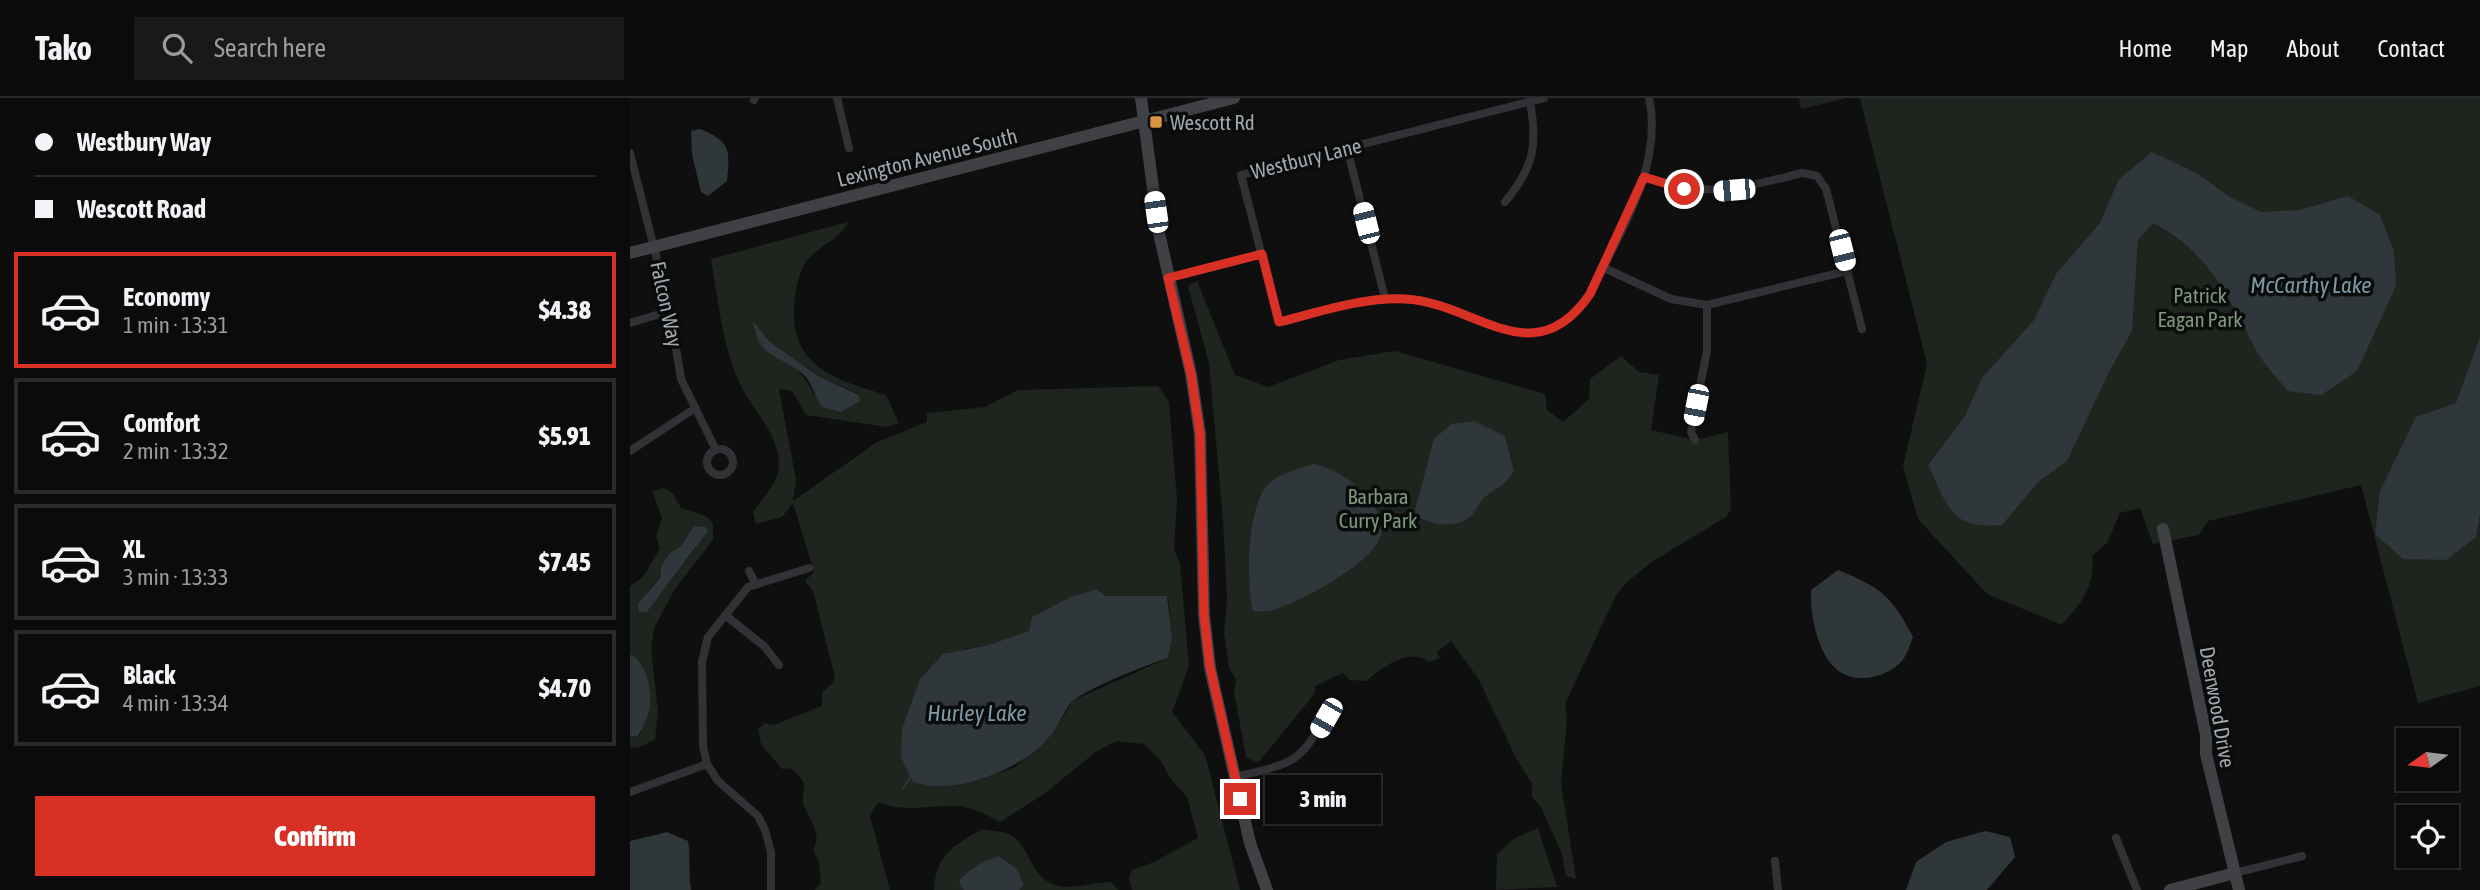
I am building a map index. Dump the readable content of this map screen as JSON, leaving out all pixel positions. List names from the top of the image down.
{
  "streets": {
    "street": [
      "Lexington Avenue South",
      "Westbury Lane",
      "Falcon Way",
      "Deerwood Drive"
    ]
  },
  "crossings": [
    ["Lexington Avenue South", "Falcon Way"]
  ],
  "water": ["McCarthy Lake", "Hurley Lake"],
  "parks": ["Patrick Eagan Park", "Barbara Curry Park"],
  "places": {
    "transit": ["Wescott Rd"]
  },
  "north": "left",
  "page": {
    "header": "Tako",
    "search": "Search here",
    "nav": [
      "Home",
      "Map",
      "About",
      "Contact"
    ],
    "banner": ["Westbury Way", "Wescott Road"],
    "list": [
      {
        "name": "Economy",
        "note": "1 min · 13:31",
        "value": "$4.38"
      },
      {
        "name": "Comfort",
        "note": "2 min · 13:32",
        "value": "$5.91"
      },
      {
        "name": "XL",
        "note": "3 min · 13:33",
        "value": "$7.45"
      },
      {
        "name": "Black",
        "note": "4 min · 13:34",
        "value": "$4.70"
      }
    ],
    "bubble": "3 min",
    "buttons": "Confirm"
  }
}
